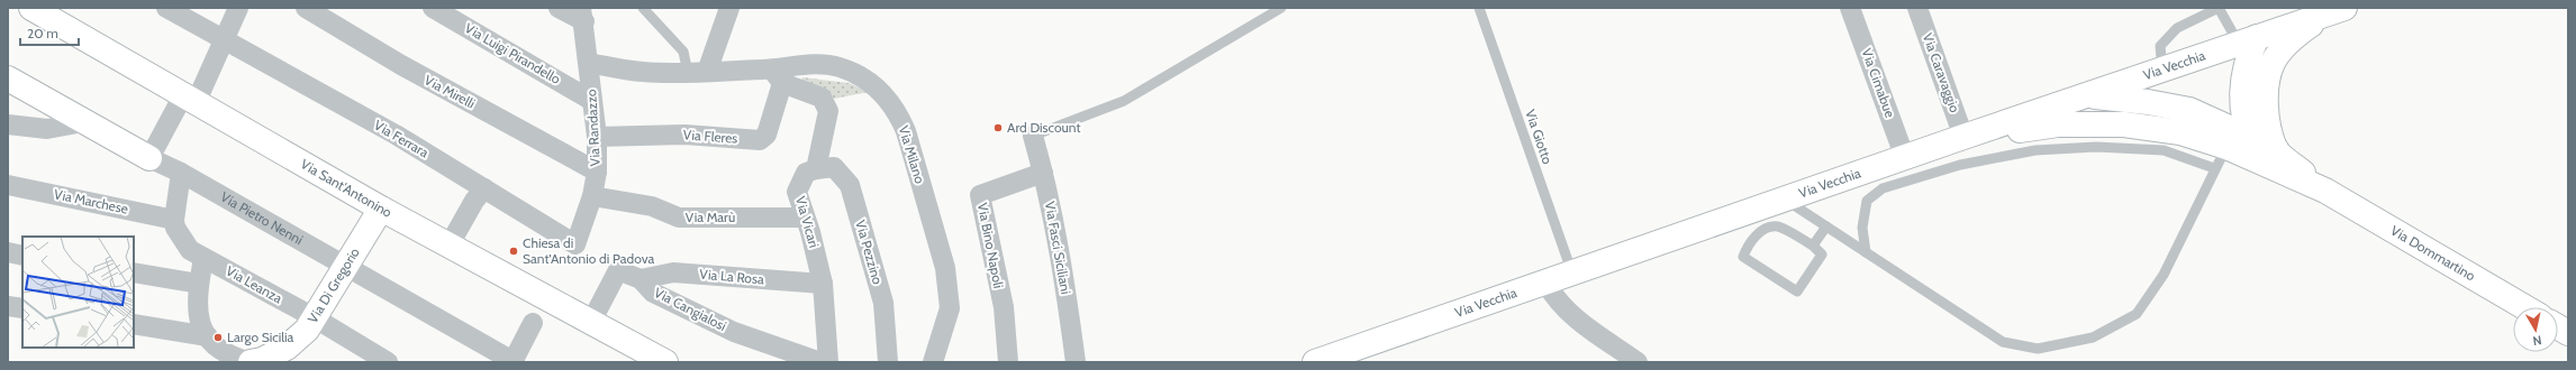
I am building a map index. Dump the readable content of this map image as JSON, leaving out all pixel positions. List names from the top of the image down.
{
  "streets": {
    "street": [
      "Via Luigi Pirandello",
      "Via Vecchia",
      "Via Caravaggio",
      "Via Cimabue",
      "Via Mirelli",
      "Via Randazzo",
      "Via Fleres",
      "Via Ferrara",
      "Via Milano",
      "Via Sant'Antonino",
      "Via Marchese",
      "Via Marù",
      "Via Pietro Nenni",
      "Via Vicari",
      "Via Bino Napoli",
      "Via Fasci Siciliani",
      "Via Pezzino",
      "Via Dommartino",
      "Via La Rosa",
      "Via Leanza",
      "Via Di Gregorio",
      "Via Cangialosi"
    ],
    "lane": ["Via Giotto"]
  },
  "crossings": [
    ["Via Luigi Pirandello", "Via Randazzo"],
    ["Via Vecchia", "Via Caravaggio"],
    ["Via Vecchia", "Via Cimabue"],
    ["Via Vecchia", "Via Giotto"],
    ["Via Mirelli", "Via Randazzo"],
    ["Via Randazzo", "Via Fleres"],
    ["Via Randazzo", "Via Ferrara"],
    ["Via Randazzo", "Via Milano"],
    ["Via Randazzo", "Via Marù"],
    ["Via Fleres", "Via Milano"],
    ["Via Sant'Antonino", "Via Di Gregorio"],
    ["Via Sant'Antonino", "Via Cangialosi"],
    ["Via Marchese", "Via Leanza"],
    ["Via Marù", "Via Vicari"],
    ["Via Pietro Nenni", "Via Leanza"],
    ["Via Pietro Nenni", "Via Di Gregorio"],
    ["Via Vicari", "Via Pezzino"],
    ["Via Vicari", "Via La Rosa"],
    ["Via Bino Napoli", "Via Fasci Siciliani"],
    ["Via La Rosa", "Via Cangialosi"],
    ["Via Leanza", "Via Di Gregorio"]
  ],
  "places": ["Ard Discount", "Chiesa di Sant'Antonio di Padova", "Largo Sicilia"],
  "scale_bar": "20 m",
  "north": "bottom"
}
